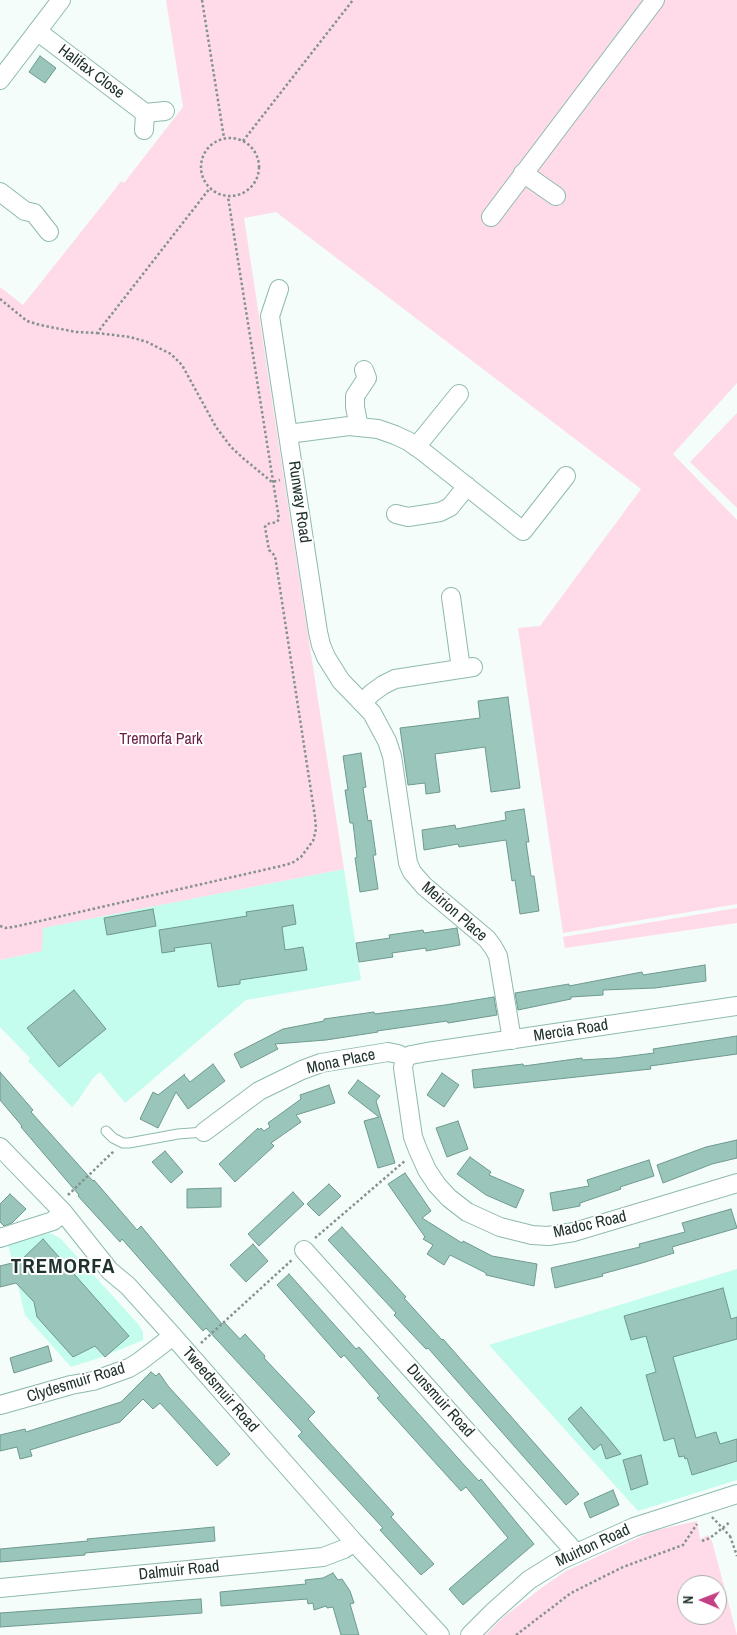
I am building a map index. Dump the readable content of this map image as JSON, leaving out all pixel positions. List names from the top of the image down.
{
  "streets": {
    "street": [
      "Halifax Close",
      "Runway Road",
      "Meirion Place",
      "Mercia Road",
      "Mona Place",
      "Madoc Road",
      "Clydesmuir Road",
      "Tweedsmuir Road",
      "Dunsmuir Road",
      "Muirton Road",
      "Dalmuir Road"
    ]
  },
  "crossings": [
    ["Runway Road", "Meirion Place"],
    ["Meirion Place", "Mercia Road"],
    ["Mercia Road", "Mona Place"],
    ["Mercia Road", "Madoc Road"],
    ["Mona Place", "Madoc Road"],
    ["Clydesmuir Road", "Tweedsmuir Road"],
    ["Tweedsmuir Road", "Dalmuir Road"],
    ["Dunsmuir Road", "Muirton Road"]
  ],
  "districts": ["TREMORFA"],
  "parks": ["Tremorfa Park"],
  "north": "left"
}
